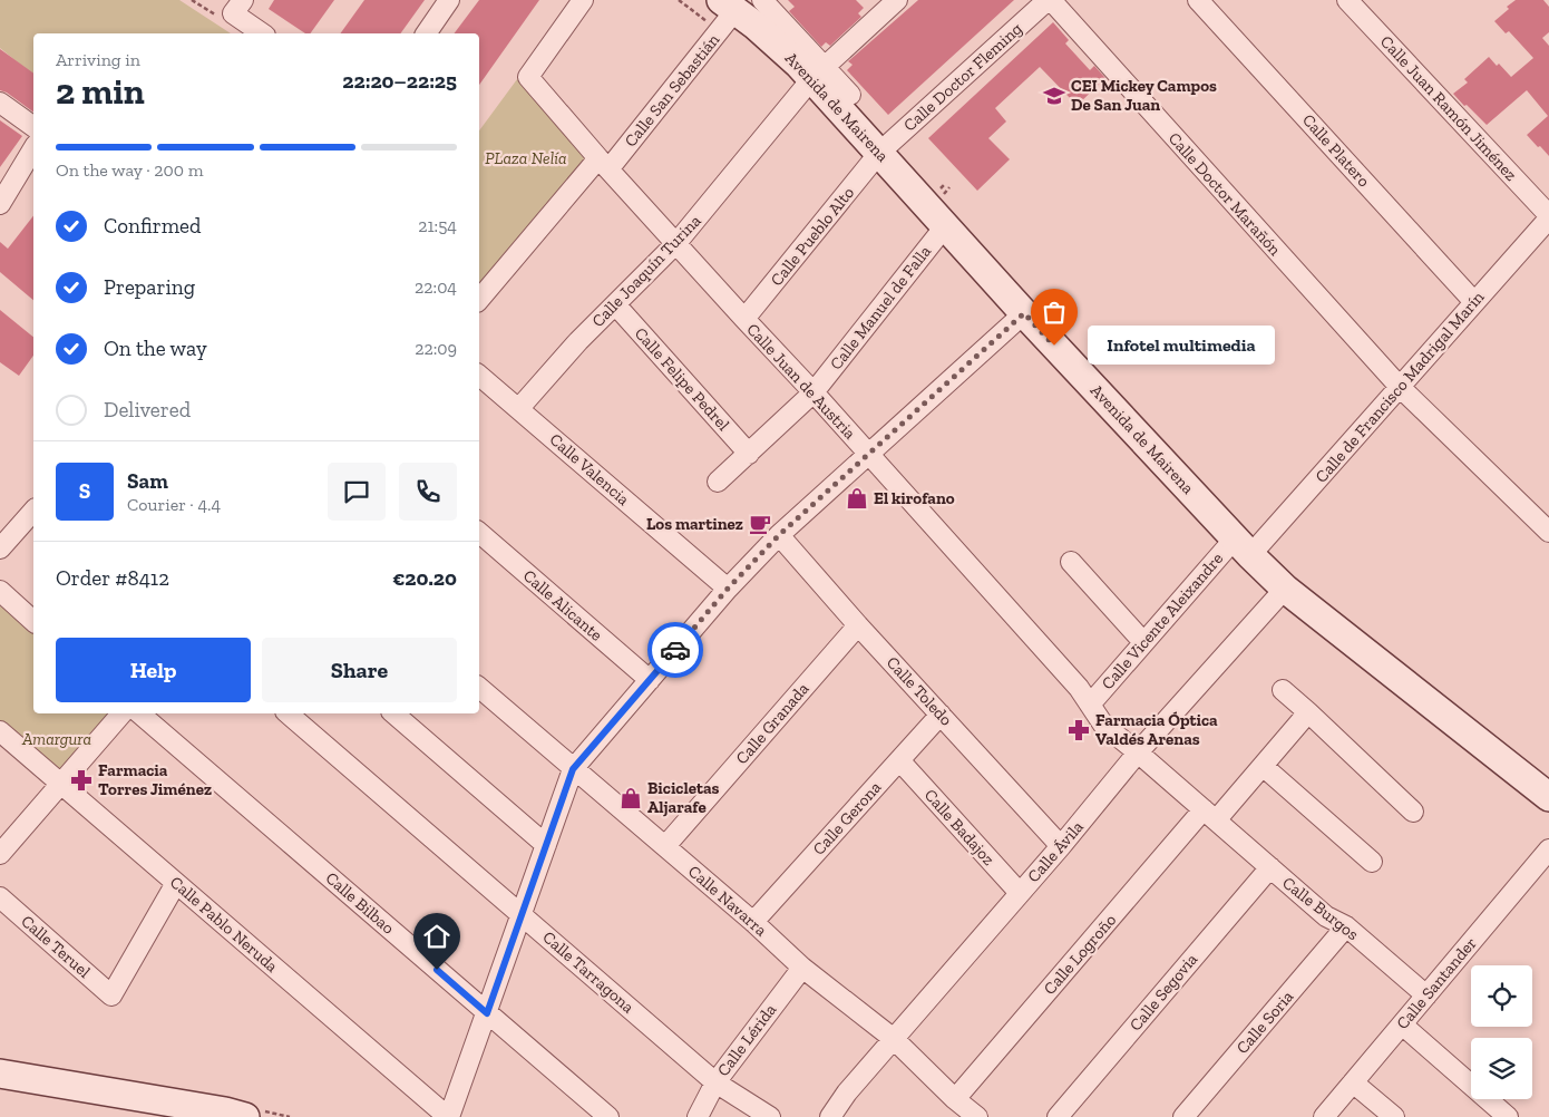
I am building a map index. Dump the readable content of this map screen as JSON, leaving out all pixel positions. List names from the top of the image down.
{
  "streets": {
    "street": [
      "Calle Doctor Fleming",
      "Calle San Sebastián",
      "Avenida de Mairena",
      "Calle Juan Ramón Jiménez",
      "Calle Platero",
      "Calle Doctor Marañón",
      "Calle Pueblo Alto",
      "Calle Joaquín Turina",
      "Calle Manuel de Falla",
      "Calle Felipe Pedrel",
      "Calle Juan de Austria",
      "Calle de Francisco Madrigal Marín",
      "Calle Valencia",
      "Calle Alicante",
      "Calle Vicente Aleixandre",
      "Calle Toledo",
      "Calle Granada",
      "Calle Gerona",
      "Calle Badajoz",
      "Calle Ávila",
      "Calle Navarra",
      "Calle Bilbao",
      "Calle Burgos",
      "Calle Pablo Neruda",
      "Calle Teruel",
      "Calle Logroño",
      "Calle Tarragona",
      "Calle Santander",
      "Calle Segovia",
      "Calle Soria",
      "Calle Lérida"
    ]
  },
  "crossings": [
    ["Calle Doctor Fleming", "Avenida de Mairena"],
    ["Calle Doctor Fleming", "Calle Doctor Marañón"],
    ["Calle Doctor Fleming", "Calle Pueblo Alto"],
    ["Calle San Sebastián", "Avenida de Mairena"],
    ["Calle San Sebastián", "Calle Juan de Austria"],
    ["Avenida de Mairena", "Calle Pueblo Alto"],
    ["Avenida de Mairena", "Calle Joaquín Turina"],
    ["Avenida de Mairena", "Calle Manuel de Falla"],
    ["Avenida de Mairena", "Calle de Francisco Madrigal Marín"],
    ["Avenida de Mairena", "Calle Vicente Aleixandre"],
    ["Avenida de Mairena", "Calle Ávila"],
    ["Calle Juan Ramón Jiménez", "Calle de Francisco Madrigal Marín"],
    ["Calle Platero", "Calle de Francisco Madrigal Marín"],
    ["Calle Doctor Marañón", "Calle de Francisco Madrigal Marín"],
    ["Calle Pueblo Alto", "Calle Juan de Austria"],
    ["Calle Joaquín Turina", "Calle Felipe Pedrel"],
    ["Calle Joaquín Turina", "Calle Juan de Austria"],
    ["Calle Joaquín Turina", "Calle Valencia"],
    ["Calle Manuel de Falla", "Calle Felipe Pedrel"],
    ["Calle Manuel de Falla", "Calle Juan de Austria"],
    ["Calle Juan de Austria", "Calle Vicente Aleixandre"],
    ["Calle Juan de Austria", "Calle Ávila"],
    ["Calle Juan de Austria", "Calle Burgos"],
    ["Calle de Francisco Madrigal Marín", "Calle Vicente Aleixandre"],
    ["Calle Toledo", "Calle Granada"],
    ["Calle Toledo", "Calle Gerona"],
    ["Calle Toledo", "Calle Ávila"],
    ["Calle Granada", "Calle Navarra"],
    ["Calle Gerona", "Calle Badajoz"],
    ["Calle Gerona", "Calle Navarra"],
    ["Calle Badajoz", "Calle Ávila"],
    ["Calle Ávila", "Calle Navarra"],
    ["Calle Ávila", "Calle Burgos"],
    ["Calle Navarra", "Calle Logroño"],
    ["Calle Navarra", "Calle Lérida"],
    ["Calle Burgos", "Calle Logroño"],
    ["Calle Burgos", "Calle Santander"],
    ["Calle Burgos", "Calle Segovia"],
    ["Calle Burgos", "Calle Soria"],
    ["Calle Pablo Neruda", "Calle Teruel"],
    ["Calle Tarragona", "Calle Lérida"]
  ],
  "parks": ["PLaza Nelía", "Amargura"],
  "places": {
    "school or university": ["CEI Mickey Campos De San Juan"],
    "other": ["Infotel multimedia"],
    "shop": ["El kirofano", "Bicicletas Aljarafe"],
    "cafe": ["Los martinez"],
    "pharmacy": ["Farmacia Óptica Valdés Arenas", "Farmacia Torres Jiménez"]
  },
  "page": {
    "heading": ["2 min", "Arriving in", "22:20–22:25"],
    "panel": [
      "Sam",
      "Courier · 4.4",
      "Order #8412",
      "€20.20"
    ],
    "bar": "On the way · 200 m",
    "list": [
      ["Confirmed", "21:54"],
      ["Preparing", "22:04"],
      ["On the way", "22:09"],
      "Delivered"
    ],
    "bubble": "Infotel multimedia",
    "round": "S",
    "buttons": ["Help", "Share"]
  }
}
